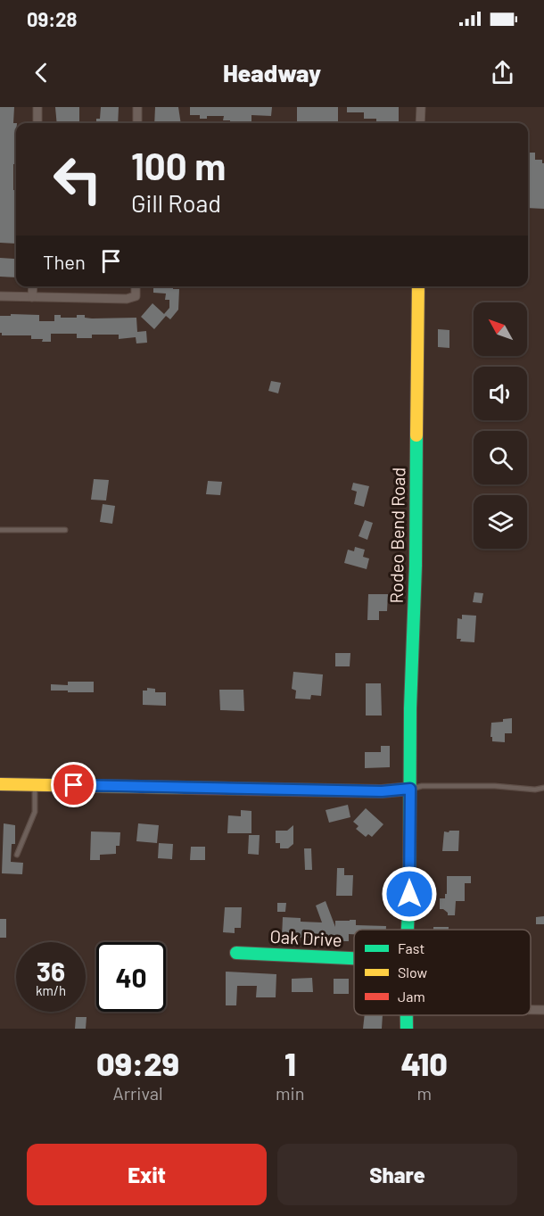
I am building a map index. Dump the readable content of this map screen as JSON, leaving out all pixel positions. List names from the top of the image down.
{
  "streets": {
    "street": ["Rodeo Bend Road", "Oak Drive"]
  },
  "legend": ["Fast", "Slow", "Jam"],
  "north": "top left",
  "page": {
    "status": "09:28",
    "header": "Headway",
    "turn": ["100 m", "Gill Road"],
    "then": "Then",
    "speed": "36 km/h",
    "limit": "40",
    "eta": [
      "09:29",
      "Arrival",
      "1",
      "min",
      "410",
      "m"
    ],
    "buttons": ["Exit", "Share"]
  }
}
